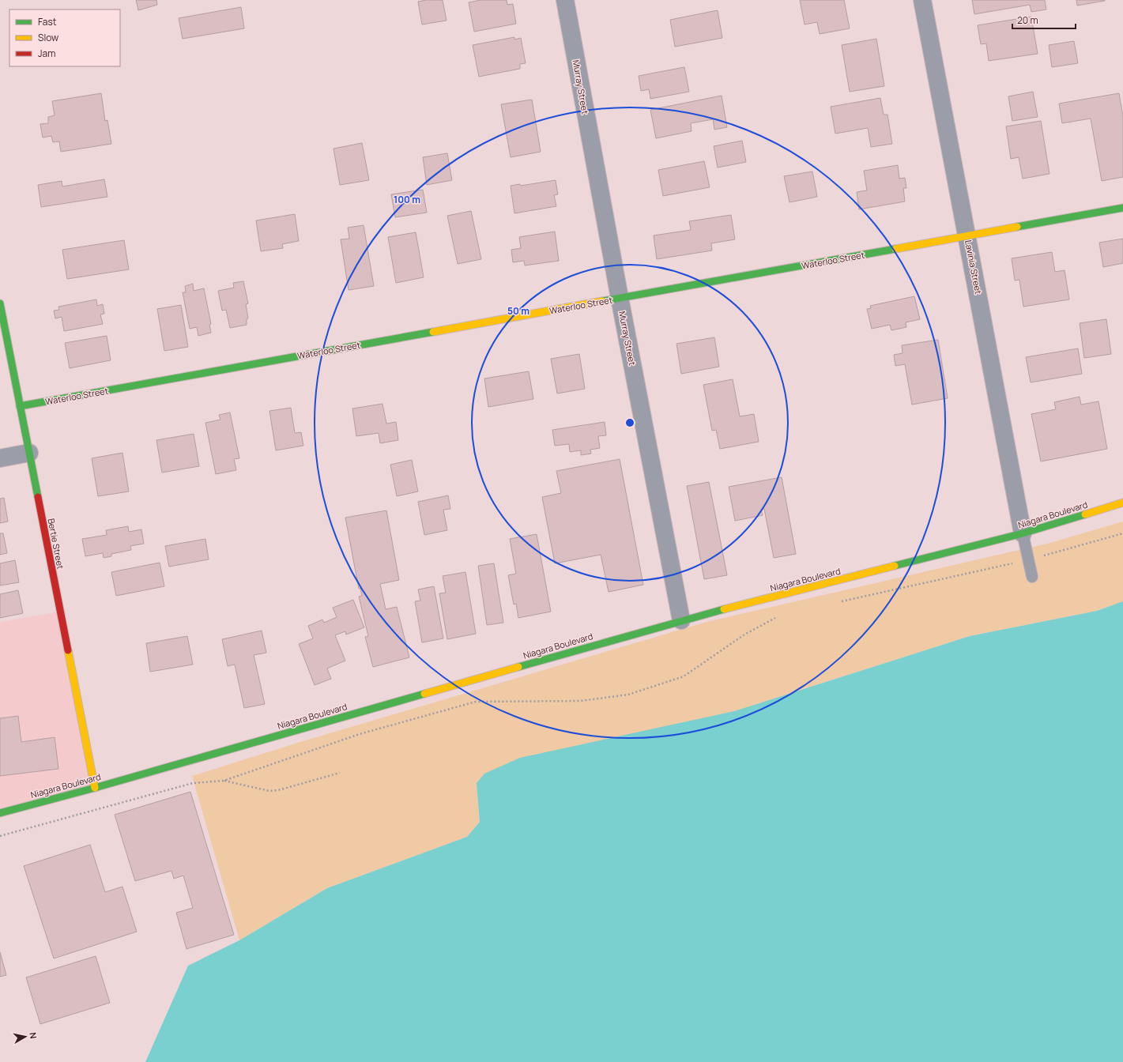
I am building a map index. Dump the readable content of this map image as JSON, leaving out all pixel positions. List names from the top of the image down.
{
  "streets": {
    "street": [
      "Murray Street",
      "Waterloo Street",
      "Lavinia Street",
      "Niagara Boulevard",
      "Bertie Street"
    ]
  },
  "crossings": [
    ["Murray Street", "Waterloo Street"],
    ["Murray Street", "Niagara Boulevard"],
    ["Waterloo Street", "Lavinia Street"],
    ["Waterloo Street", "Bertie Street"],
    ["Lavinia Street", "Niagara Boulevard"],
    ["Niagara Boulevard", "Bertie Street"]
  ],
  "legend": ["Fast", "Slow", "Jam"],
  "scale_bar": "20 m",
  "north": "right",
  "rings": ["100 m", "50 m"]
}
